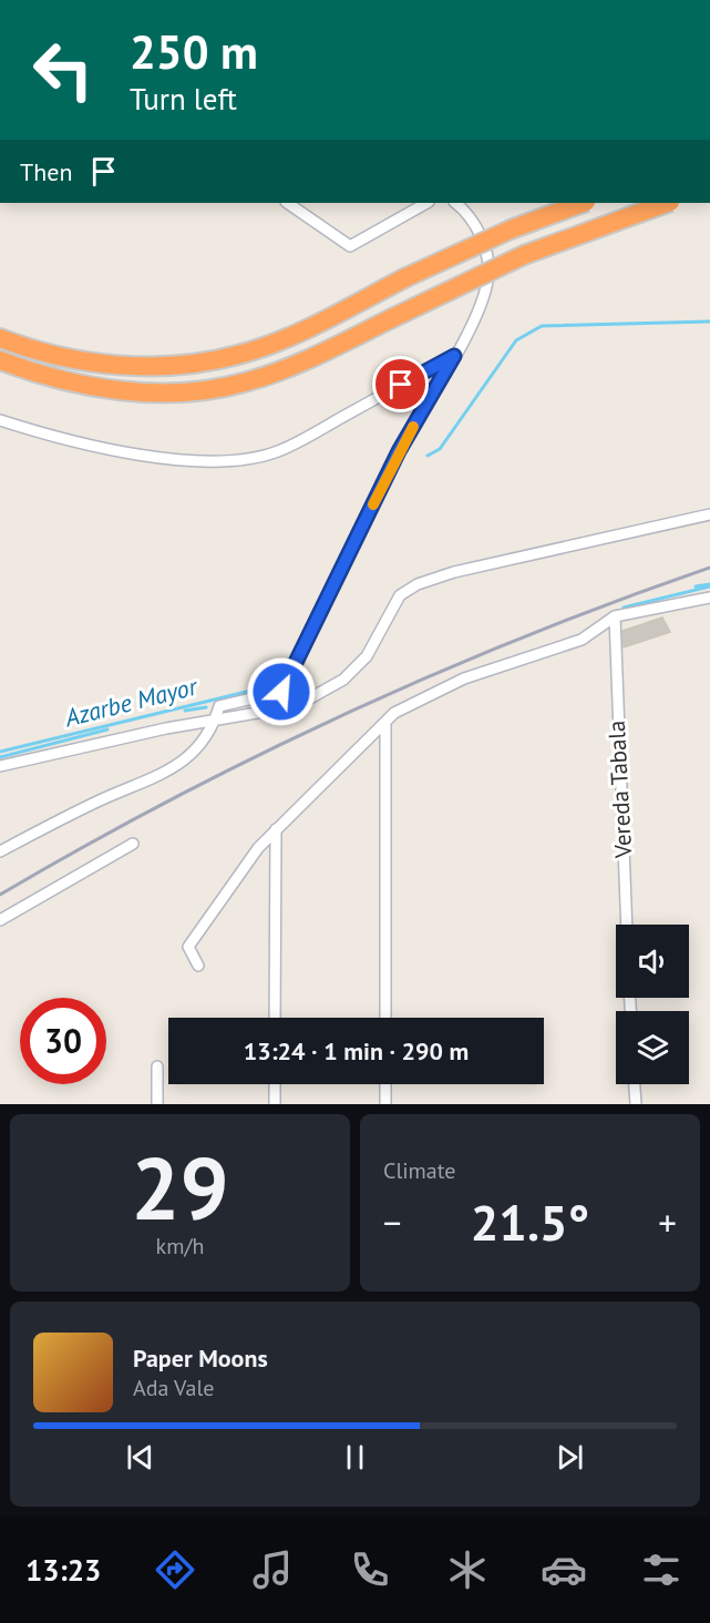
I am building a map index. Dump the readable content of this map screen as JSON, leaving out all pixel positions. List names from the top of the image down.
{
  "streets": {
    "street": ["Vereda Tabala"]
  },
  "water": ["Azarbe Mayor"],
  "page": {
    "turn": ["250 m", "Turn left"],
    "then": "Then",
    "limit": "30",
    "trip": "13:24 · 1 min · 290 m",
    "tile": [
      ["29", "km/h"],
      "Climate"
    ],
    "heat": ["−", "21.5°", "+"],
    "song": ["Paper Moons", "Ada Vale"],
    "tabs": "13:23"
  }
}
